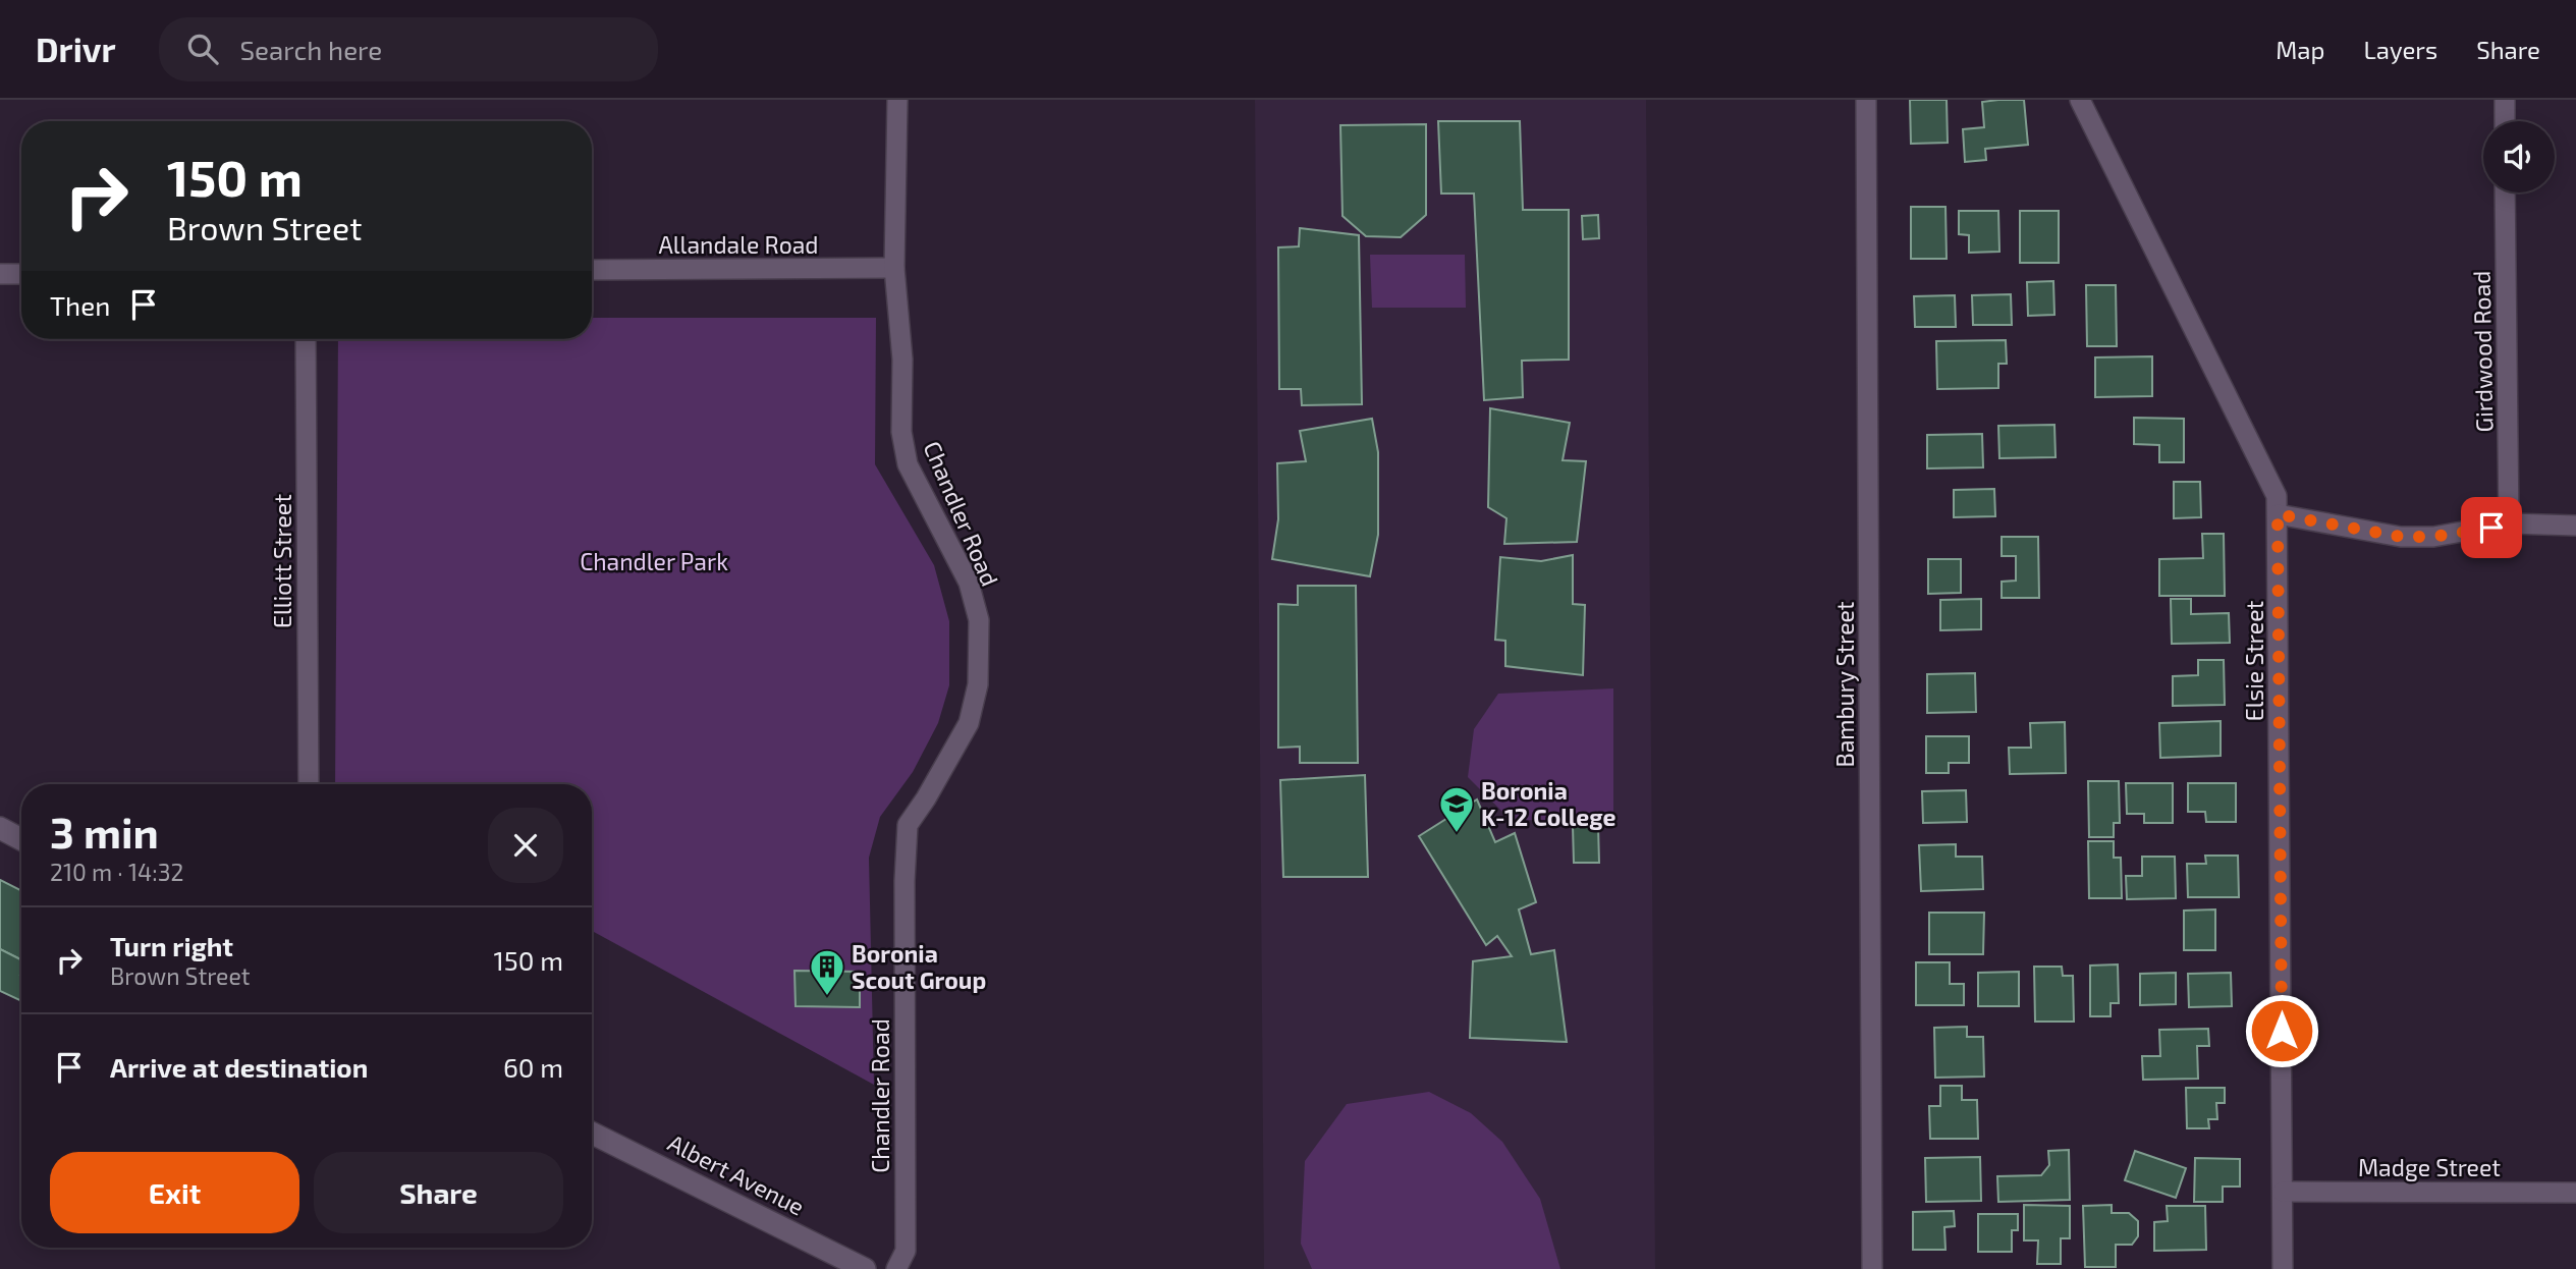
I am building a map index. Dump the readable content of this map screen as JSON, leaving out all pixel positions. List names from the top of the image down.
{
  "streets": {
    "main road": ["Albert Avenue"],
    "street": [
      "Allandale Road",
      "Girdwood Road",
      "Chandler Road",
      "Elliott Street",
      "Elsie Street",
      "Bambury Street",
      "Madge Street"
    ]
  },
  "crossings": [
    ["Allandale Road", "Chandler Road"],
    ["Elsie Street", "Madge Street"]
  ],
  "parks": ["Chandler Park"],
  "places": {
    "school or university": ["Boronia K-12 College"],
    "building": ["Boronia Scout Group"]
  },
  "page": {
    "header": "Drivr",
    "search": "Search here",
    "nav": ["Map", "Layers", "Share"],
    "turn": ["150 m", "Brown Street"],
    "then": "Then",
    "heading": ["3 min", "210 m · 14:32"],
    "list": [
      {
        "name": "Turn right",
        "note": "Brown Street",
        "value": "150 m"
      },
      {
        "name": "Arrive at destination",
        "value": "60 m"
      }
    ],
    "buttons": ["Exit", "Share"]
  }
}
